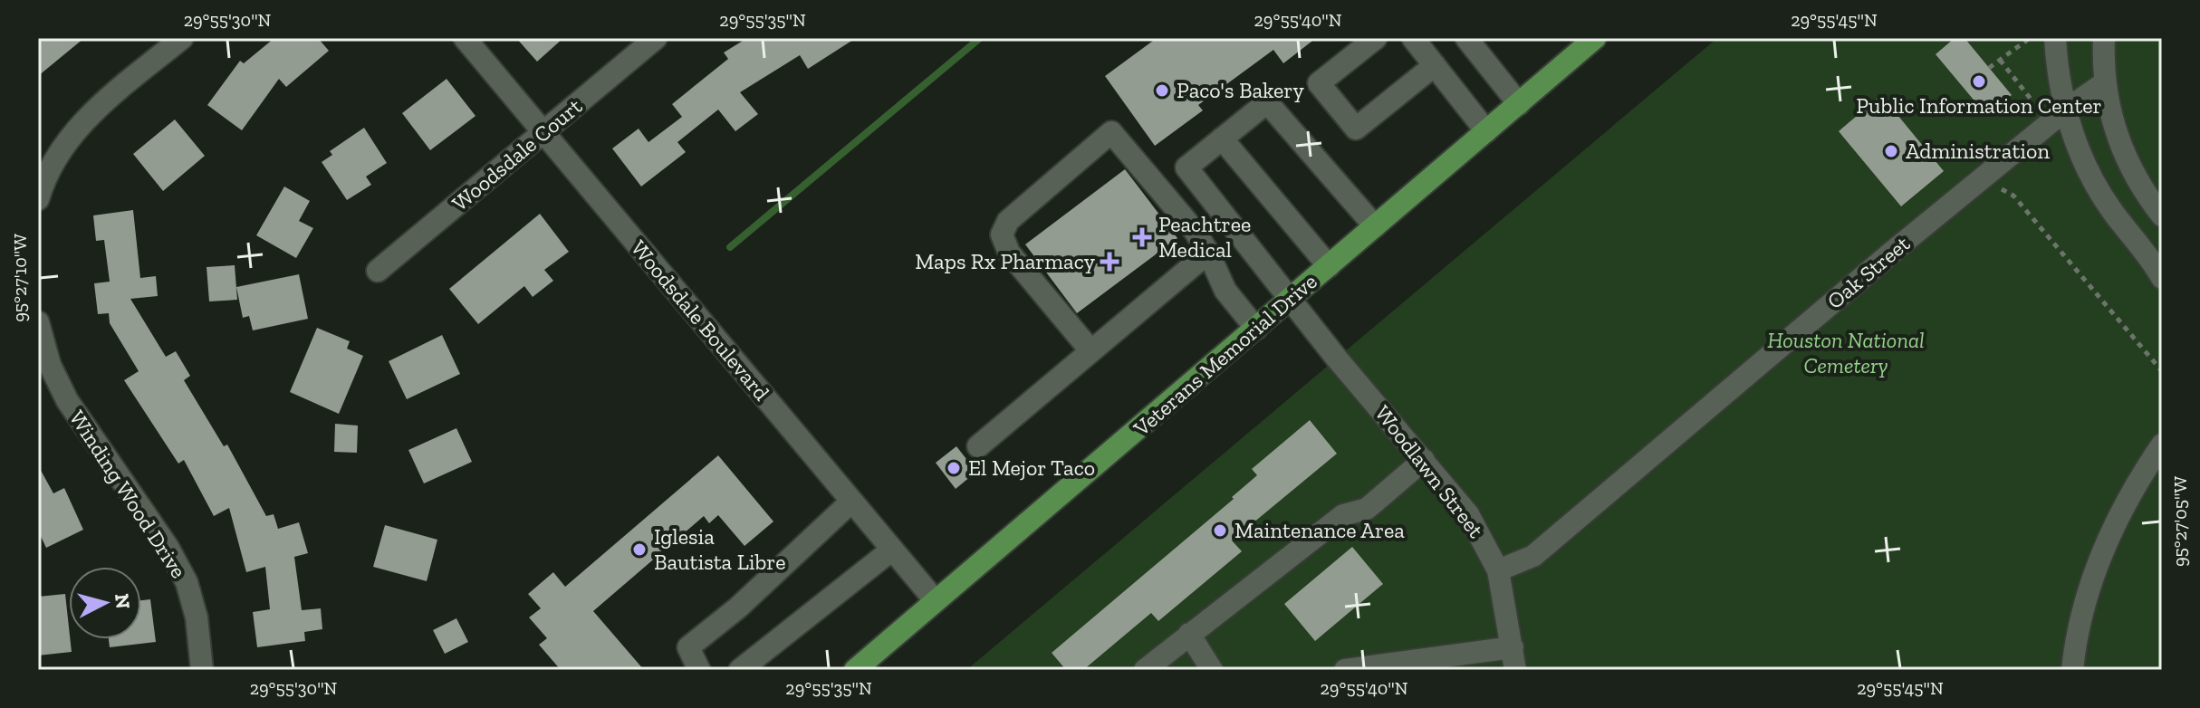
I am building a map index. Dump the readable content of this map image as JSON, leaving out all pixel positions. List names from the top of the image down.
{
  "streets": {
    "main road": ["Veterans Memorial Drive"],
    "street": [
      "Woodsdale Court",
      "Oak Street",
      "Woodsdale Boulevard",
      "Woodlawn Street",
      "Winding Wood Drive"
    ]
  },
  "crossings": [
    ["Woodsdale Court", "Woodsdale Boulevard"],
    ["Oak Street", "Woodlawn Street"],
    ["Woodsdale Boulevard", "Veterans Memorial Drive"],
    ["Veterans Memorial Drive", "Woodlawn Street"]
  ],
  "parks": ["Houston National Cemetery"],
  "places": {
    "other": [
      "Public Information Center",
      "Paco's Bakery",
      "Administration",
      "El Mejor Taco",
      "Maintenance Area",
      "Iglesia Bautista Libre"
    ],
    "health": ["Peachtree Medical", "Maps Rx Pharmacy"]
  },
  "north": "right",
  "coordinates": [
    "29°55'30\"N",
    "29°55'35\"N",
    "29°55'40\"N",
    "29°55'45\"N",
    "95°27'10\"W",
    "95°27'05\"W"
  ]
}
